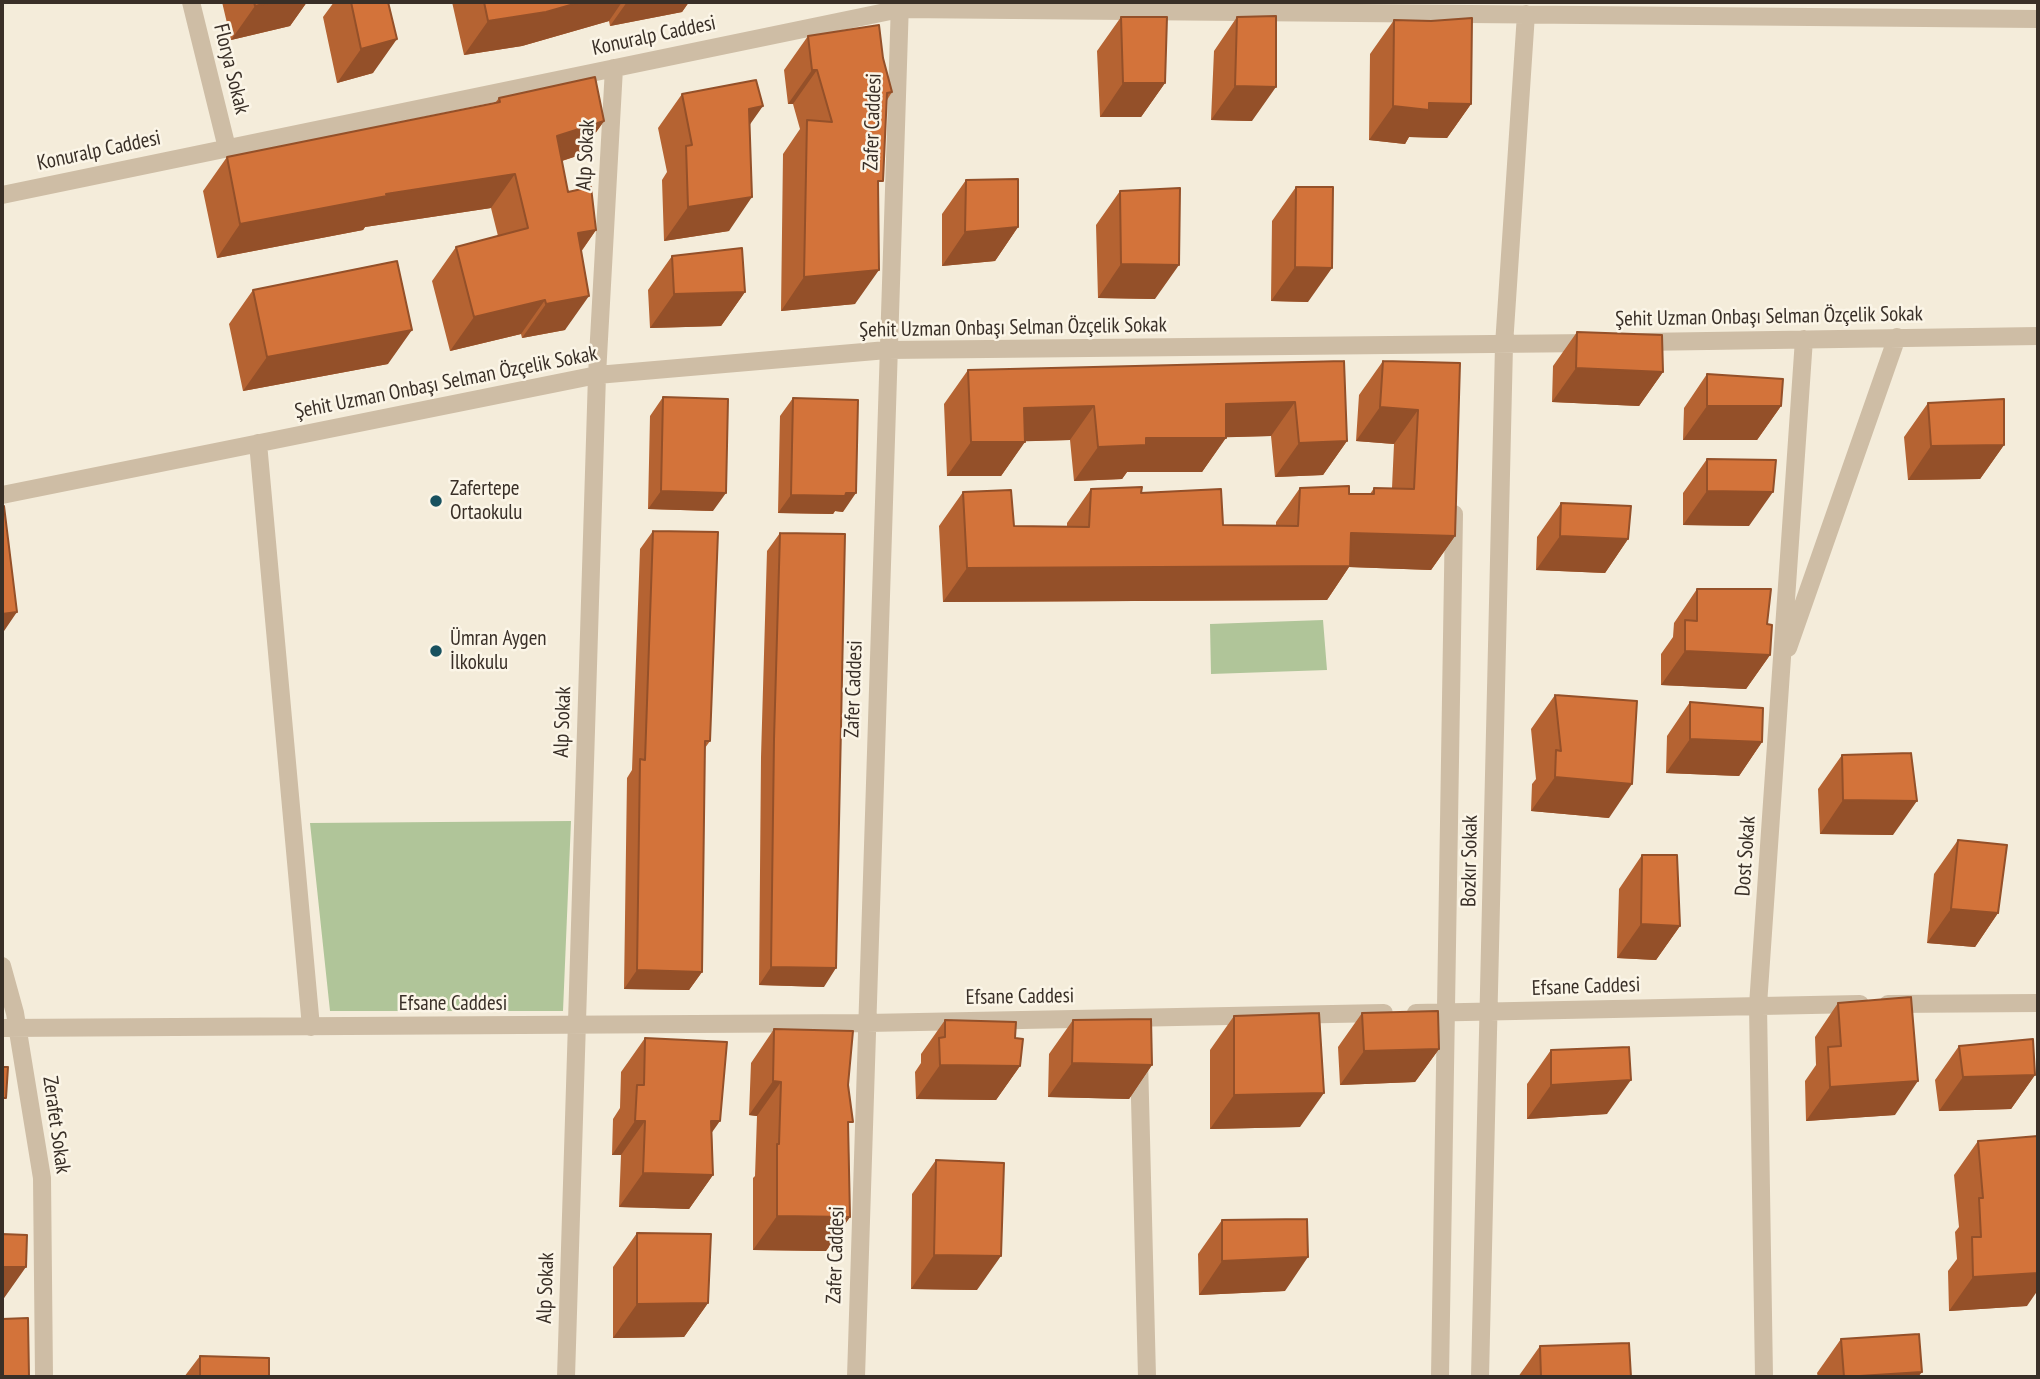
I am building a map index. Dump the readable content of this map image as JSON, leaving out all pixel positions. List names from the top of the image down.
{
  "streets": {
    "street": [
      "Konuralp Caddesi",
      "Florya Sokak",
      "Zafer Caddesi",
      "Alp Sokak",
      "Şehit Uzman Onbaşı Selman Özçelik Sokak",
      "Dost Sokak",
      "Bozkır Sokak",
      "Efsane Caddesi",
      "Zerafet Sokak"
    ]
  },
  "crossings": [
    ["Konuralp Caddesi", "Florya Sokak"],
    ["Konuralp Caddesi", "Zafer Caddesi"],
    ["Konuralp Caddesi", "Alp Sokak"],
    ["Konuralp Caddesi", "Bozkır Sokak"],
    ["Zafer Caddesi", "Şehit Uzman Onbaşı Selman Özçelik Sokak"],
    ["Zafer Caddesi", "Efsane Caddesi"],
    ["Alp Sokak", "Şehit Uzman Onbaşı Selman Özçelik Sokak"],
    ["Alp Sokak", "Efsane Caddesi"],
    ["Şehit Uzman Onbaşı Selman Özçelik Sokak", "Dost Sokak"],
    ["Şehit Uzman Onbaşı Selman Özçelik Sokak", "Bozkır Sokak"],
    ["Dost Sokak", "Efsane Caddesi"],
    ["Bozkır Sokak", "Efsane Caddesi"],
    ["Efsane Caddesi", "Zerafet Sokak"]
  ],
  "places": ["Zafertepe Ortaokulu", "Ümran Aygen İlkokulu"]
}
